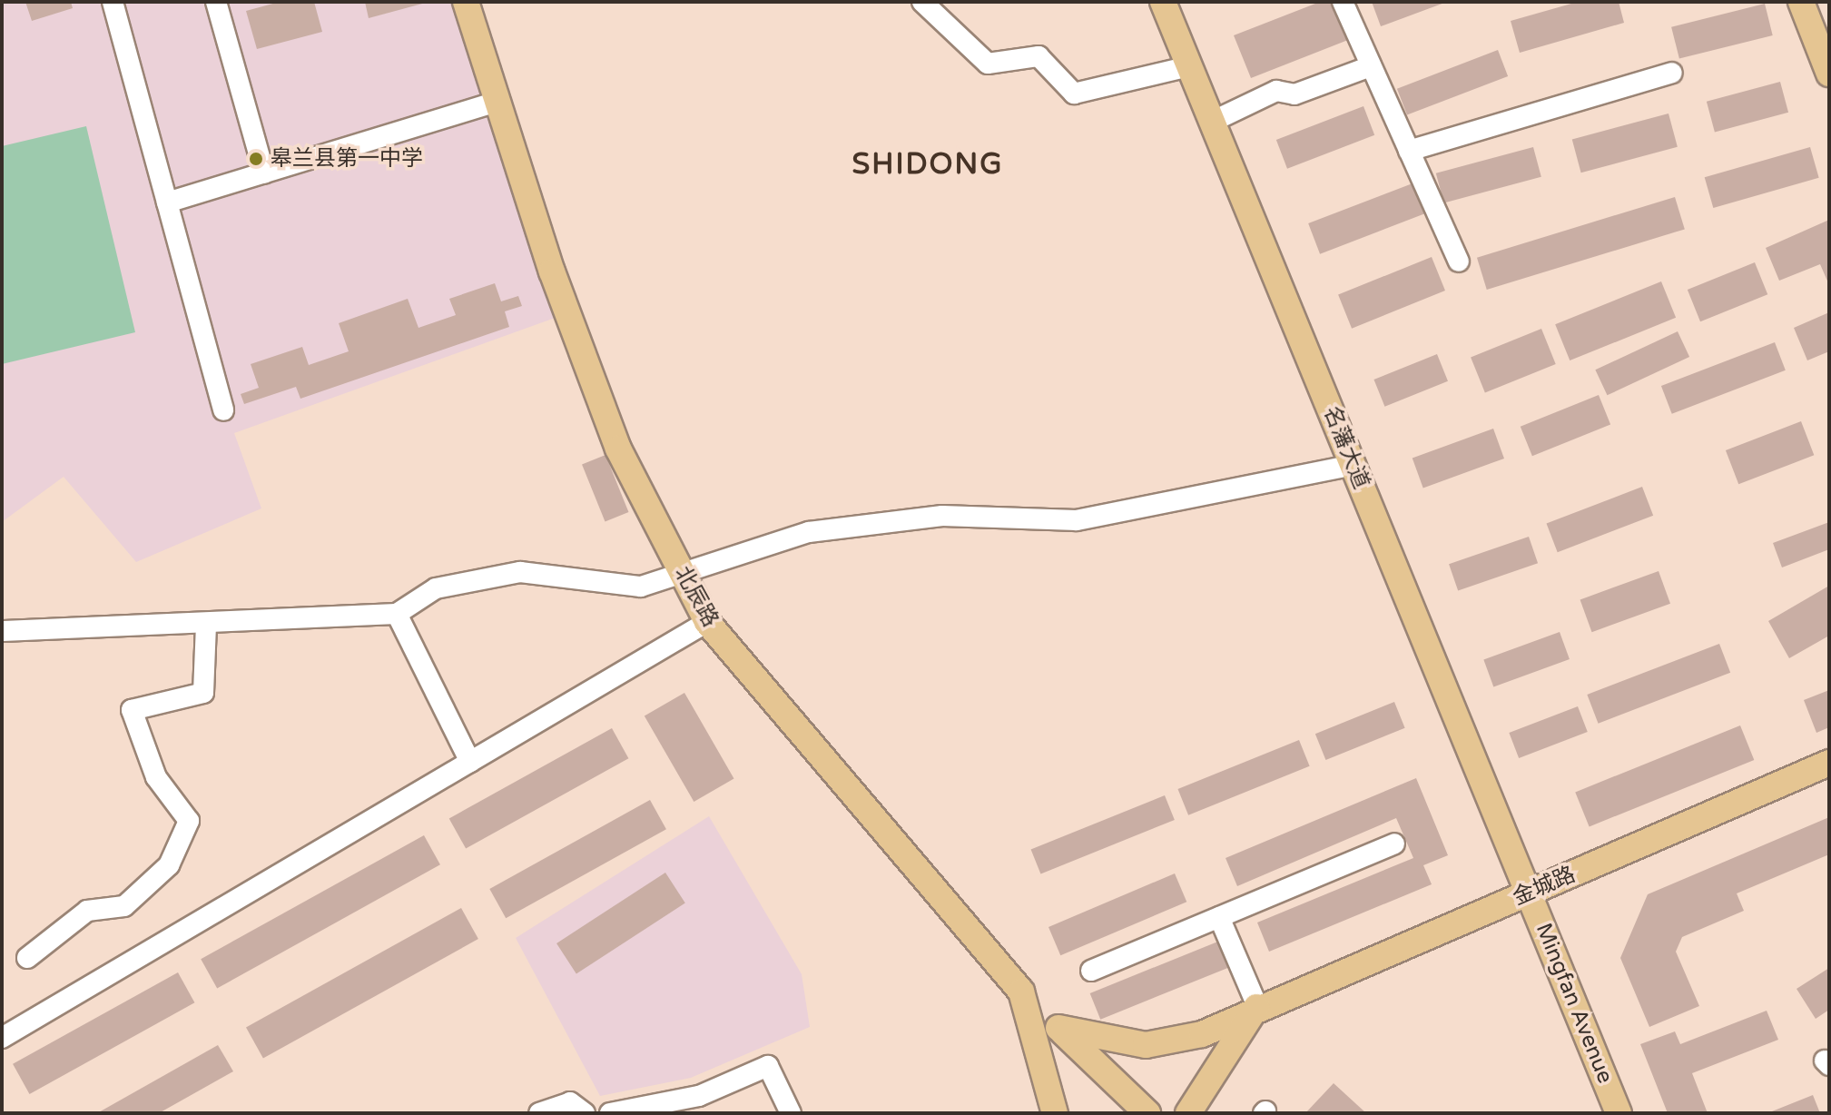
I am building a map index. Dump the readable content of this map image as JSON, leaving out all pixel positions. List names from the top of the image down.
{
  "streets": {
    "main road": [
      "名藩大道",
      "北辰路",
      "金城路",
      "Mingfan Avenue"
    ]
  },
  "crossings": [
    ["名藩大道", "金城路"],
    ["名藩大道", "Mingfan Avenue"],
    ["金城路", "Mingfan Avenue"]
  ],
  "districts": ["SHIDONG"],
  "places": ["皋兰县第一中学"]
}
